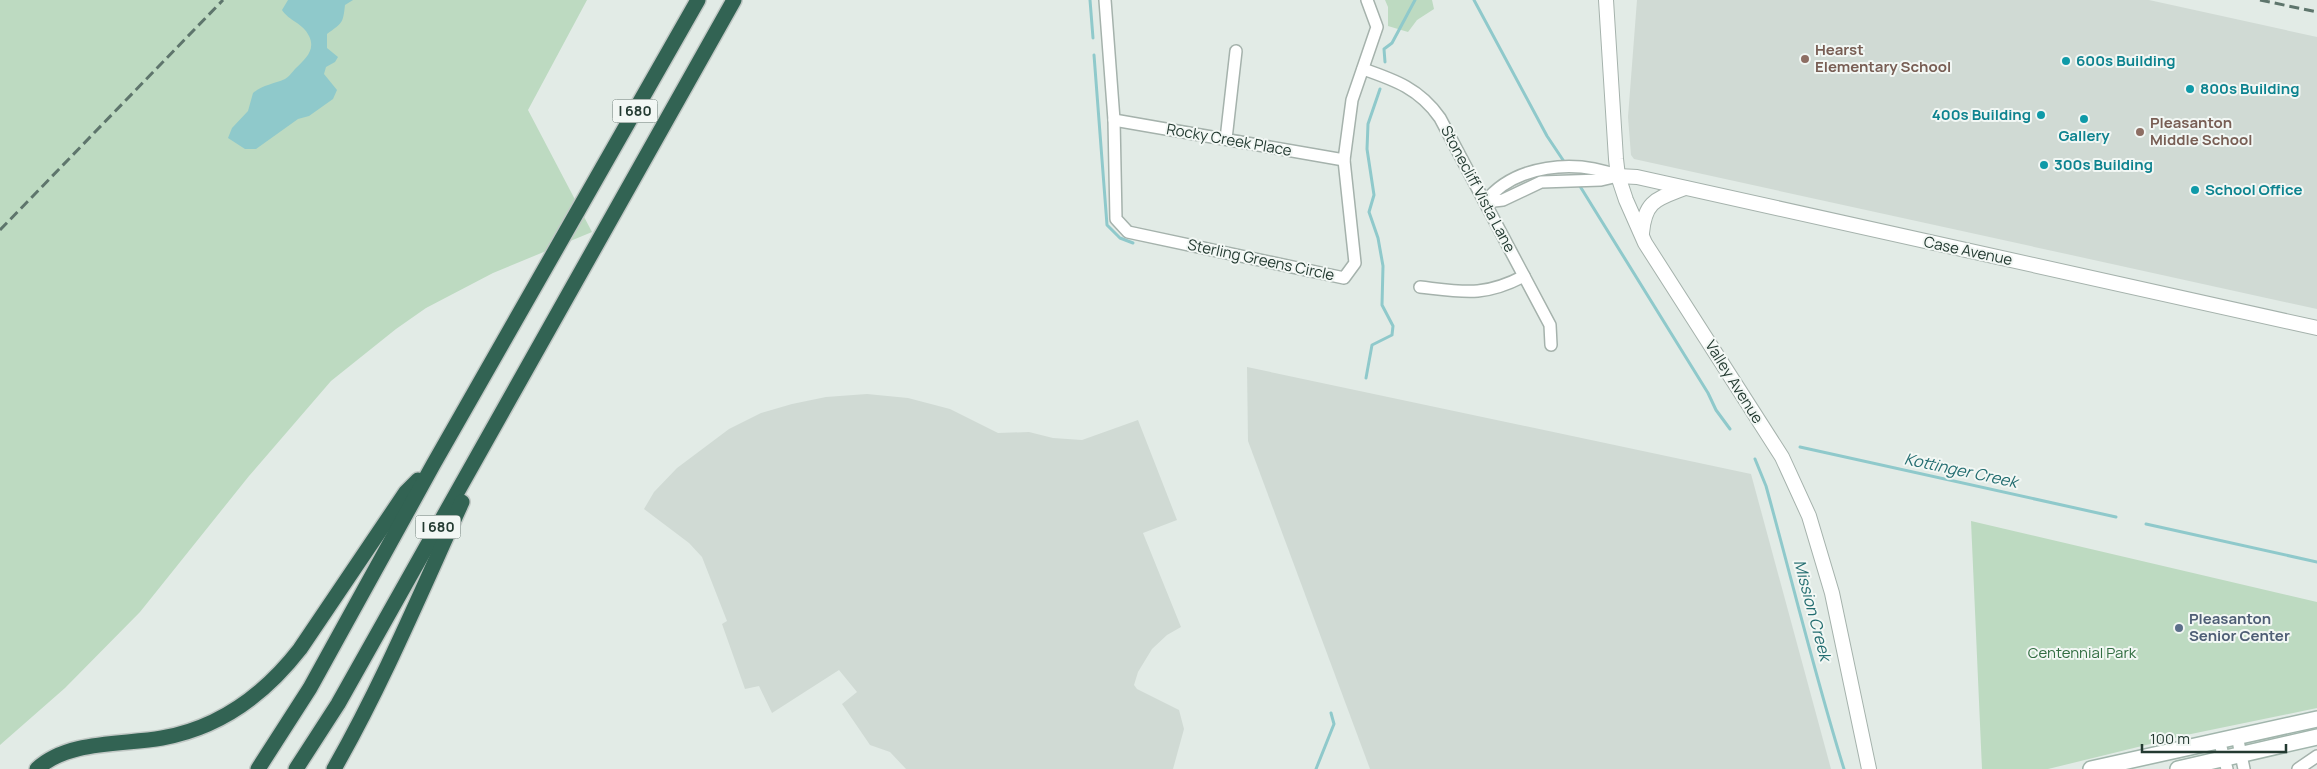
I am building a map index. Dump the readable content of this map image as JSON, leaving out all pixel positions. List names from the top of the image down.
{
  "streets": {
    "highway": ["I 680"],
    "street": [
      "Rocky Creek Place",
      "Stonecliff Vista Lane",
      "Case Avenue",
      "Sterling Greens Circle",
      "Valley Avenue"
    ]
  },
  "crossings": [
    ["Rocky Creek Place", "Sterling Greens Circle"],
    ["Stonecliff Vista Lane", "Case Avenue"],
    ["Stonecliff Vista Lane", "Sterling Greens Circle"],
    ["Case Avenue", "Valley Avenue"]
  ],
  "water": ["Kottinger Creek", "Mission Creek"],
  "parks": ["Centennial Park"],
  "places": [
    "Hearst Elementary School",
    "600s Building",
    "800s Building",
    "400s Building",
    "Gallery",
    "Pleasanton Middle School",
    "300s Building",
    "School Office",
    "Pleasanton Senior Center"
  ],
  "scale_bar": "100 m"
}
